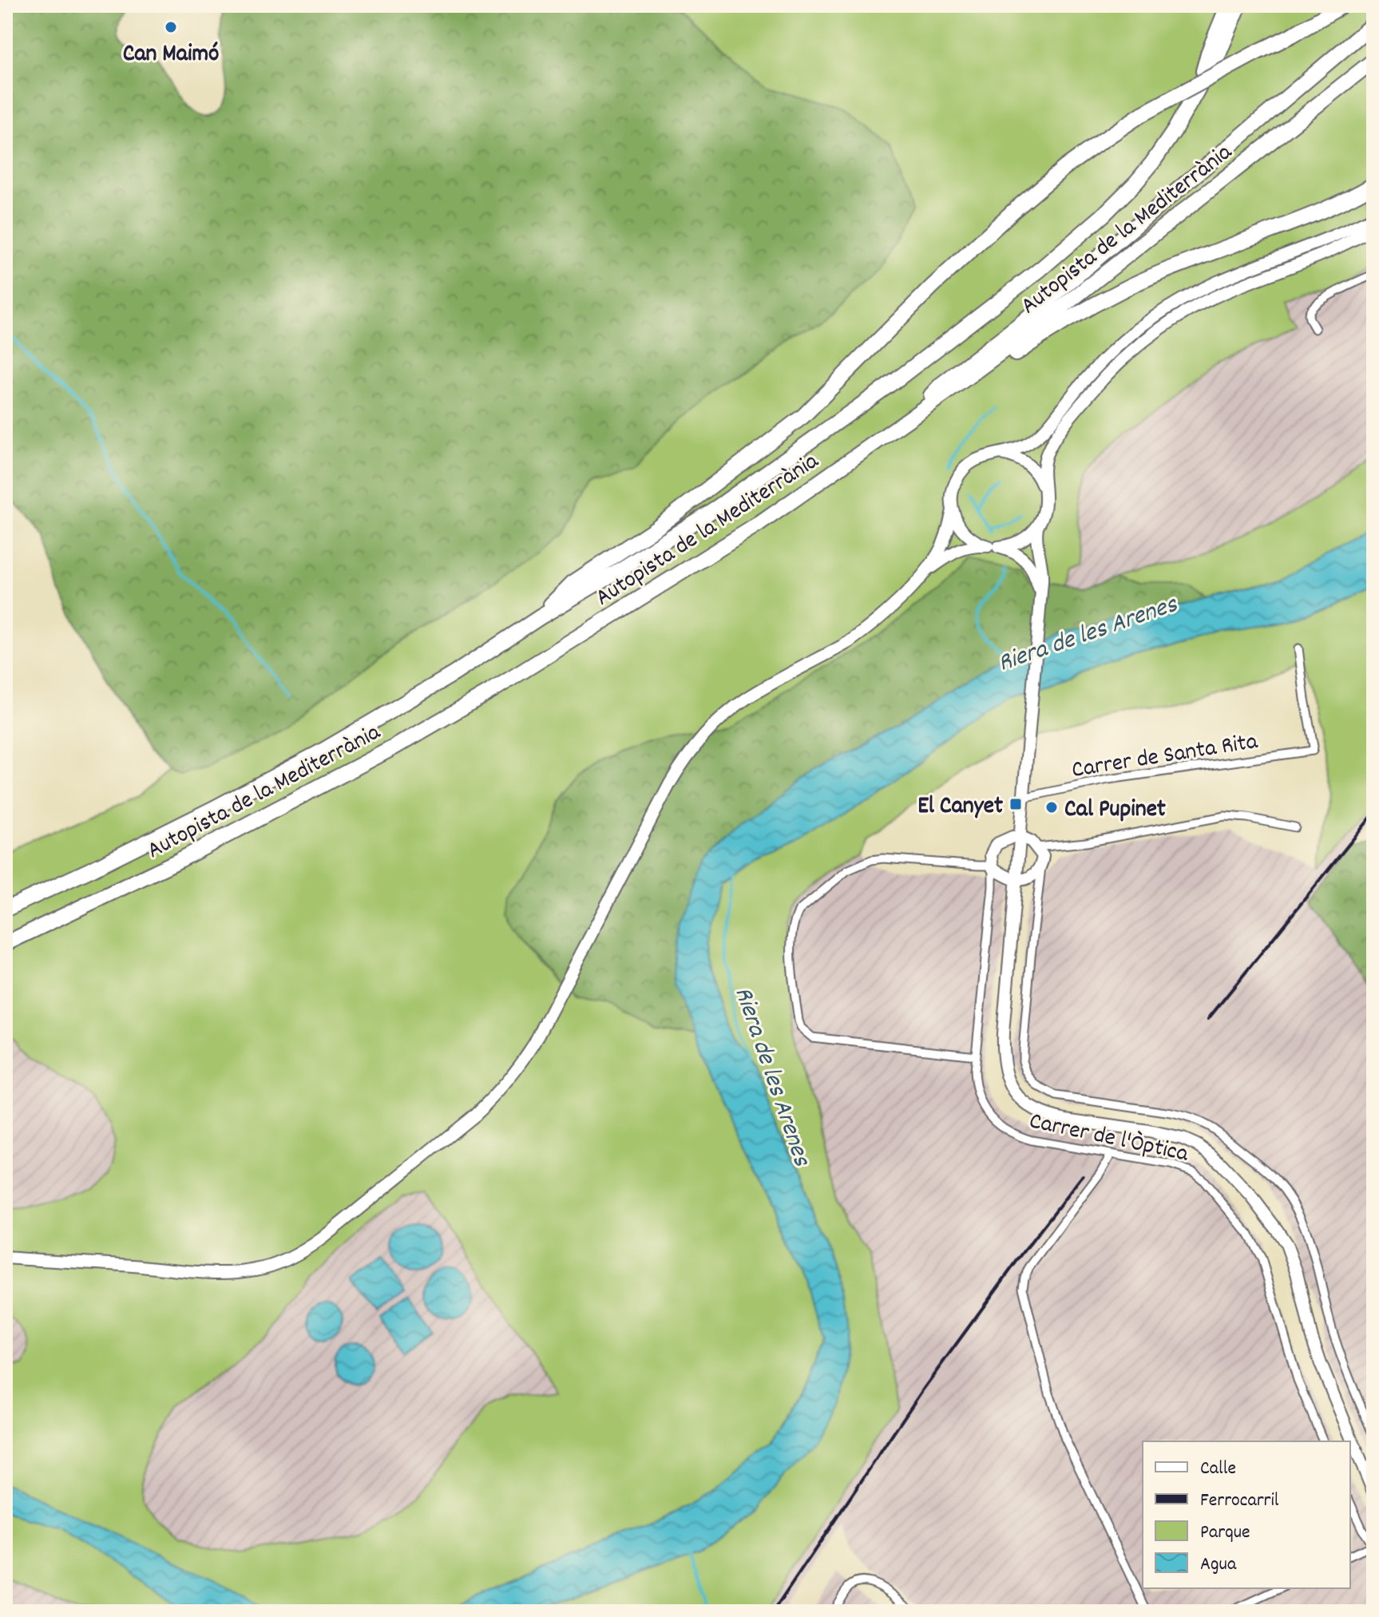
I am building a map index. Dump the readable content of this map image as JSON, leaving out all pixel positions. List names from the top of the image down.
{
  "streets": {
    "highway": ["Autopista de la Mediterrània"],
    "street": ["Carrer de Santa Rita", "Carrer de l'Òptica"]
  },
  "water": ["Riera de les Arenes"],
  "places": {
    "other": ["Can Maimó", "Cal Pupinet"],
    "transit": ["El Canyet"]
  },
  "legend": [
    "Calle",
    "Ferrocarril",
    "Parque",
    "Agua"
  ]
}
